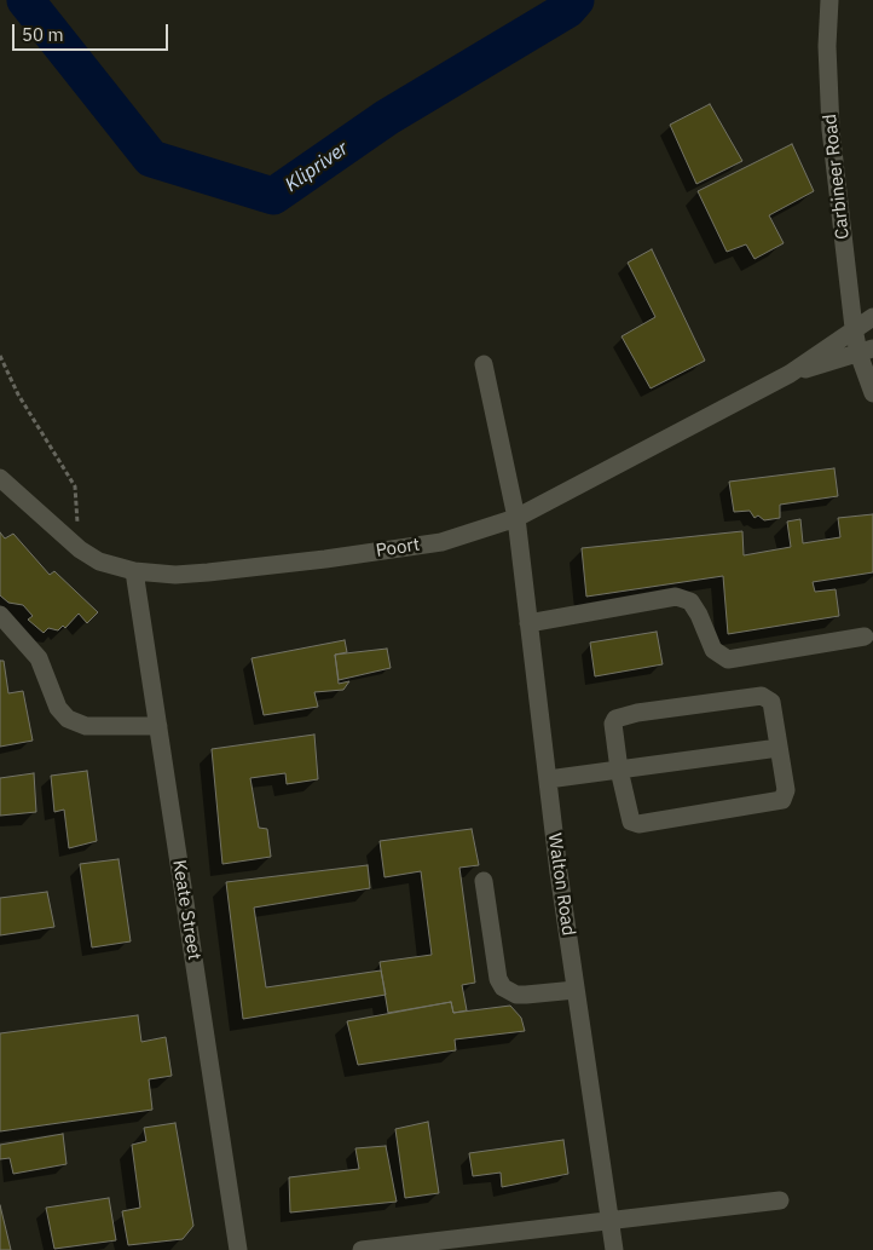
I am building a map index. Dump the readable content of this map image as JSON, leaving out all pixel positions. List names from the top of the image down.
{
  "streets": {
    "street": [
      "Carbineer Road",
      "Poort",
      "Walton Road",
      "Keate Street"
    ]
  },
  "crossings": [
    ["Carbineer Road", "Poort"],
    ["Poort", "Walton Road"],
    ["Poort", "Keate Street"]
  ],
  "water": ["Klipriver"],
  "scale_bar": "50 m"
}
